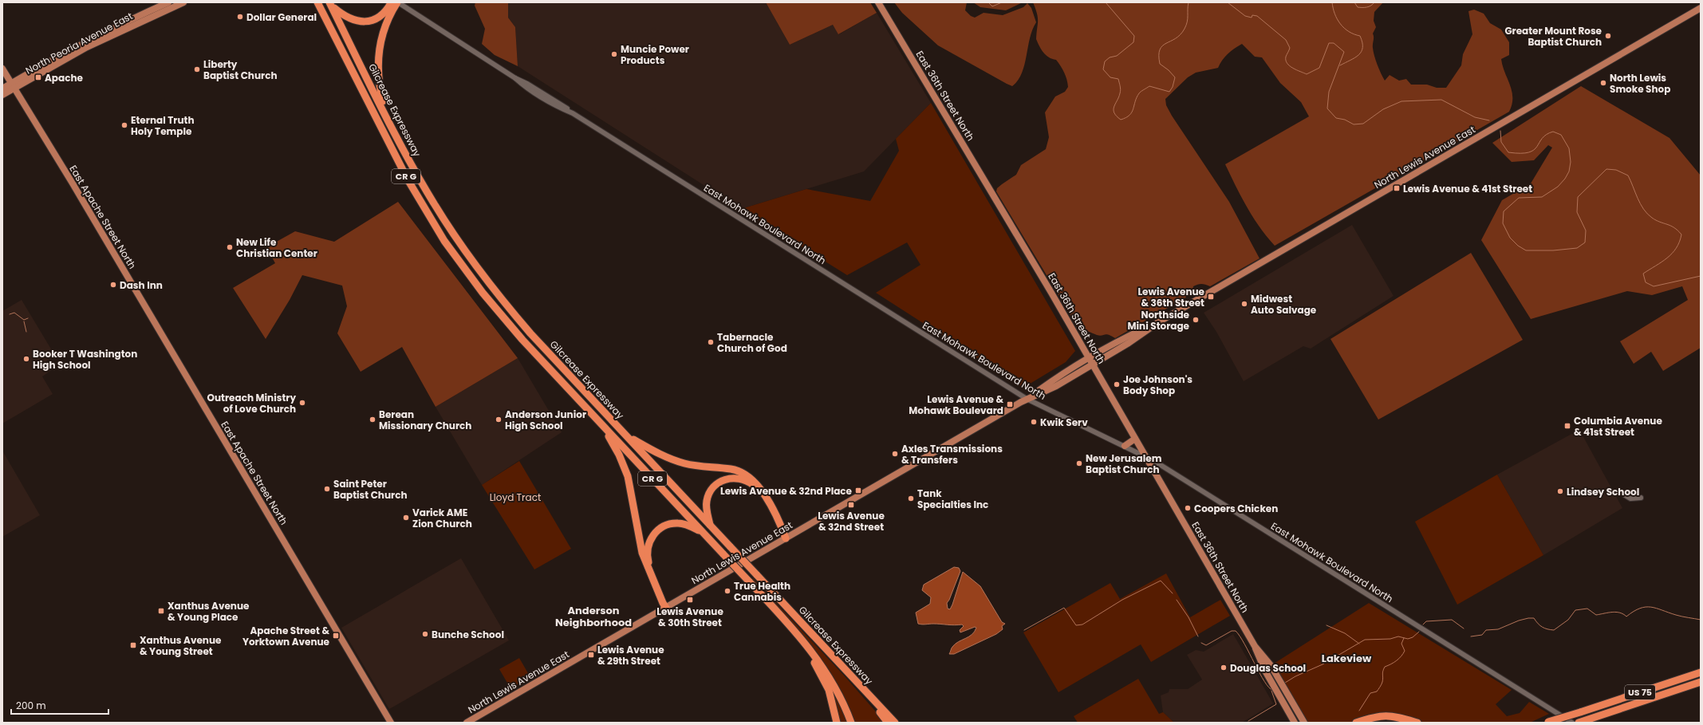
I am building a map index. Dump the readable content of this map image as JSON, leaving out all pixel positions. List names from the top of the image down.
{
  "streets": {
    "highway": ["Gilcrease Expressway", "CR G", "US 75"],
    "main road": [
      "North Peoria Avenue East",
      "East 36th Street North",
      "North Lewis Avenue East",
      "East Apache Street North"
    ],
    "street": ["East Mohawk Boulevard North"]
  },
  "crossings": [
    ["North Peoria Avenue East", "East Apache Street North"],
    ["East 36th Street North", "North Lewis Avenue East"],
    ["East 36th Street North", "East Mohawk Boulevard North"],
    ["North Lewis Avenue East", "East Mohawk Boulevard North"]
  ],
  "districts": ["Anderson Neighborhood", "Lakeview"],
  "parks": ["Lloyd Tract"],
  "places": {
    "other": [
      "Dollar General",
      "Greater Mount Rose Baptist Church",
      "Muncie Power Products",
      "Liberty Baptist Church",
      "North Lewis Smoke Shop",
      "Eternal Truth Holy Temple",
      "New Life Christian Center",
      "Dash Inn",
      "Midwest Auto Salvage",
      "Northside Mini Storage",
      "Tabernacle Church of God",
      "Booker T Washington High School",
      "Joe Johnson's Body Shop",
      "Outreach Ministry of Love Church",
      "Berean Missionary Church",
      "Anderson Junior High School",
      "Kwik Serv",
      "Axles Transmissions & Transfers",
      "New Jerusalem Baptist Church",
      "Saint Peter Baptist Church",
      "Lindsey School",
      "Tank Specialties Inc",
      "Coopers Chicken",
      "Varick AME Zion Church",
      "True Health Cannabis",
      "Bunche School",
      "Douglas School"
    ],
    "transit": [
      "Apache",
      "Lewis Avenue & 41st Street",
      "Lewis Avenue & 36th Street",
      "Lewis Avenue & Mohawk Boulevard",
      "Columbia Avenue & 41st Street",
      "Lewis Avenue & 32nd Place",
      "Lewis Avenue & 32nd Street",
      "Lewis Avenue & 30th Street",
      "Xanthus Avenue & Young Place",
      "Apache Street & Yorktown Avenue",
      "Xanthus Avenue & Young Street",
      "Lewis Avenue & 29th Street"
    ]
  },
  "scale_bar": "200 m"
}
